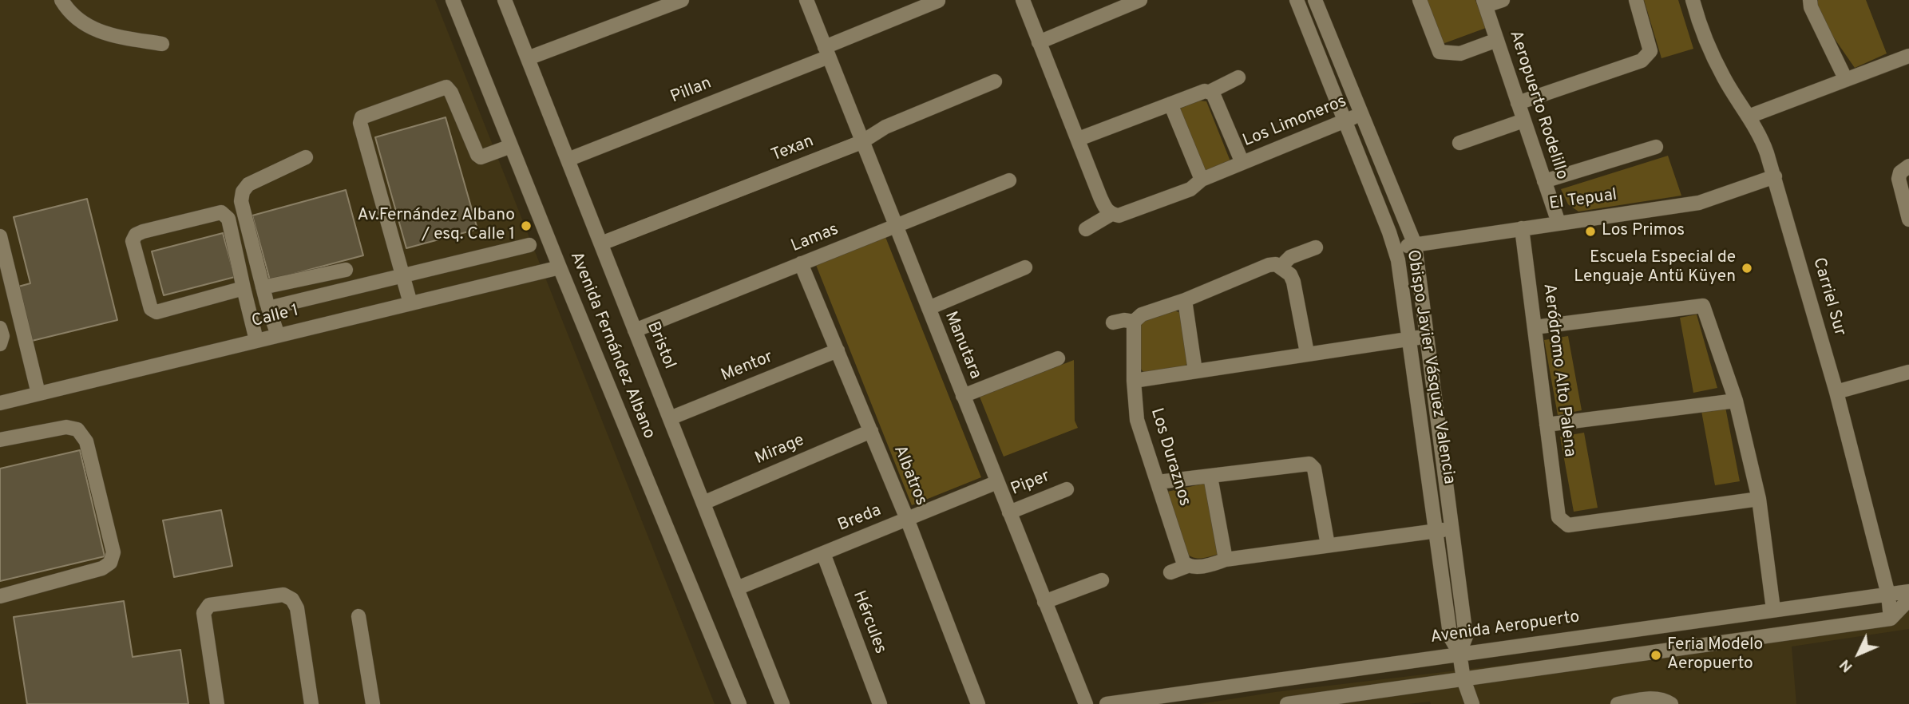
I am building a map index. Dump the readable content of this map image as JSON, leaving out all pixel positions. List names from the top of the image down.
{
  "streets": {
    "street": [
      "Pillan",
      "Aeropuerto Rodelillo",
      "Los Limoneros",
      "Texan",
      "El Tepual",
      "Lamas",
      "Carriel Sur",
      "Calle 1",
      "Avenida Fernández Albano",
      "Bristol",
      "Manutara",
      "Mentor",
      "Obispo Javier Vásquez Valencia",
      "Aeródromo Alto Palena",
      "Mirage",
      "Los Duraznos",
      "Albatros",
      "Piper",
      "Breda",
      "Hércules",
      "Avenida Aeropuerto"
    ]
  },
  "crossings": [
    ["Pillan", "Bristol"],
    ["Pillan", "Manutara"],
    ["Aeropuerto Rodelillo", "El Tepual"],
    ["Los Limoneros", "Obispo Javier Vásquez Valencia"],
    ["Texan", "Bristol"],
    ["Texan", "Manutara"],
    ["El Tepual", "Carriel Sur"],
    ["El Tepual", "Obispo Javier Vásquez Valencia"],
    ["El Tepual", "Aeródromo Alto Palena"],
    ["Lamas", "Bristol"],
    ["Lamas", "Manutara"],
    ["Lamas", "Albatros"],
    ["Carriel Sur", "Avenida Aeropuerto"],
    ["Calle 1", "Avenida Fernández Albano"],
    ["Bristol", "Mentor"],
    ["Bristol", "Mirage"],
    ["Bristol", "Breda"],
    ["Manutara", "Piper"],
    ["Manutara", "Breda"],
    ["Mentor", "Albatros"],
    ["Obispo Javier Vásquez Valencia", "Avenida Aeropuerto"],
    ["Mirage", "Albatros"],
    ["Albatros", "Breda"],
    ["Breda", "Hércules"]
  ],
  "places": [
    "Av.Fernández Albano / esq. Calle 1",
    "Los Primos",
    "Escuela Especial de Lenguaje Antü Küyen",
    "Feria Modelo Aeropuerto"
  ],
  "north": "bottom left"
}
